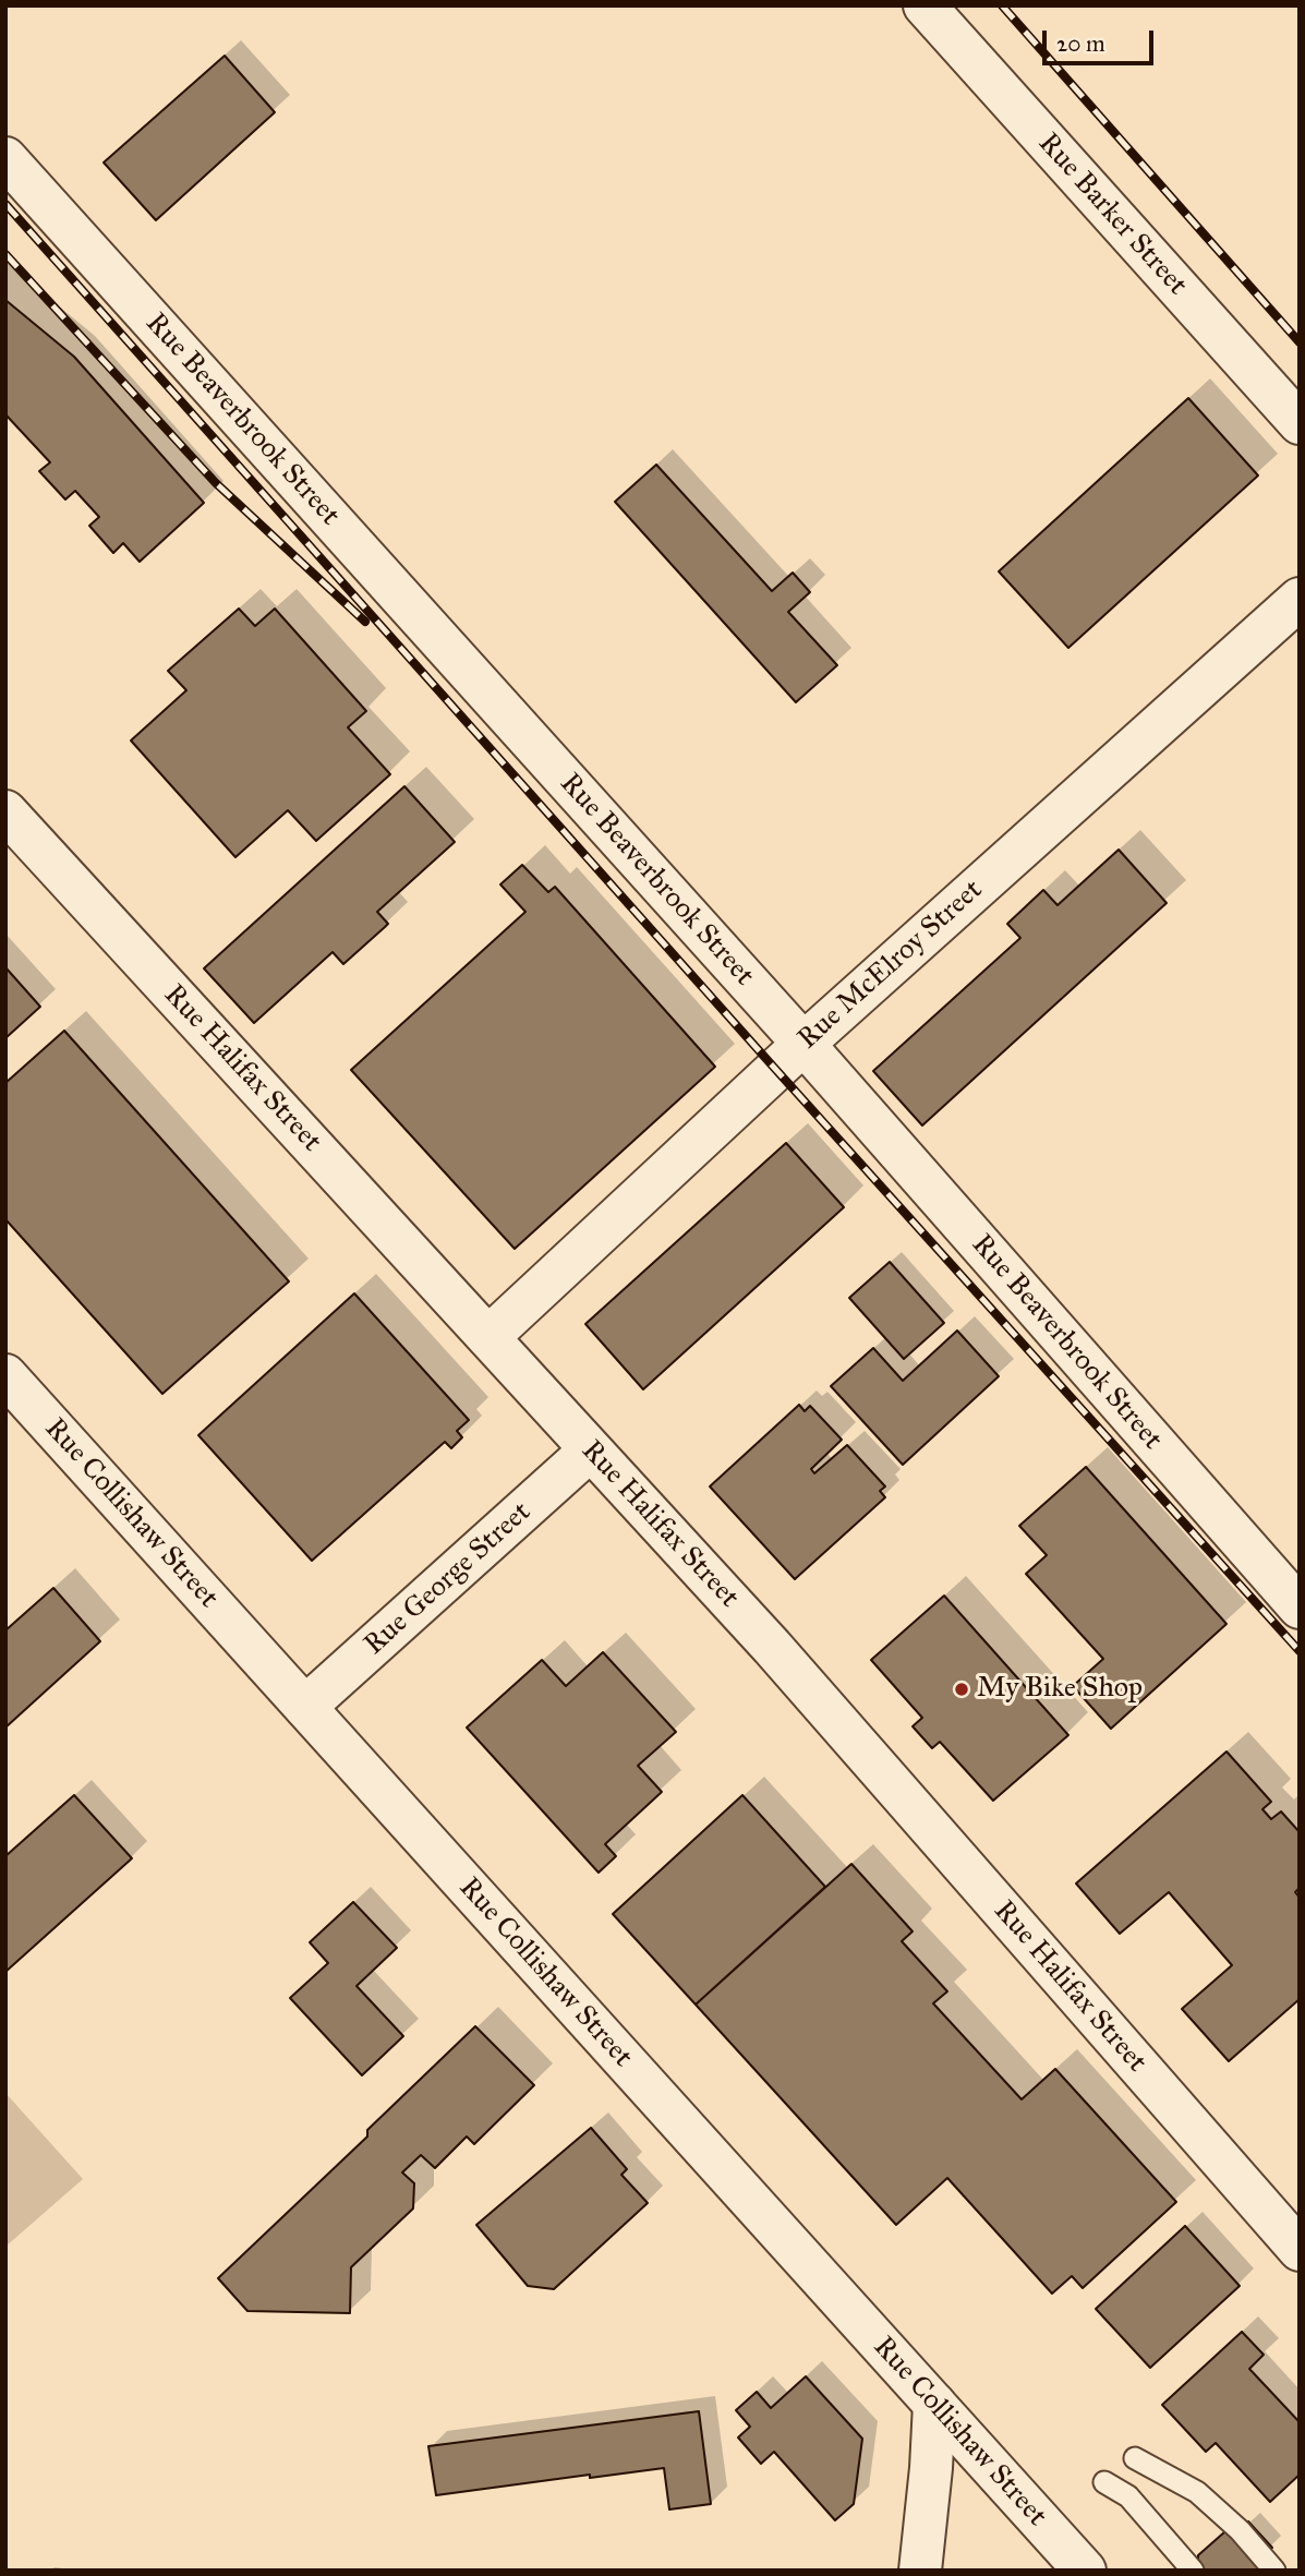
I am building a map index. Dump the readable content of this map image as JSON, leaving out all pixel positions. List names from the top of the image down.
{
  "streets": {
    "street": [
      "Rue Barker Street",
      "Rue Beaverbrook Street",
      "Rue McElroy Street",
      "Rue Halifax Street",
      "Rue Collishaw Street",
      "Rue George Street"
    ]
  },
  "crossings": [
    ["Rue Beaverbrook Street", "Rue McElroy Street"],
    ["Rue McElroy Street", "Rue Halifax Street"],
    ["Rue Halifax Street", "Rue George Street"],
    ["Rue Collishaw Street", "Rue George Street"]
  ],
  "places": ["My Bike Shop"],
  "scale_bar": "20 m"
}
